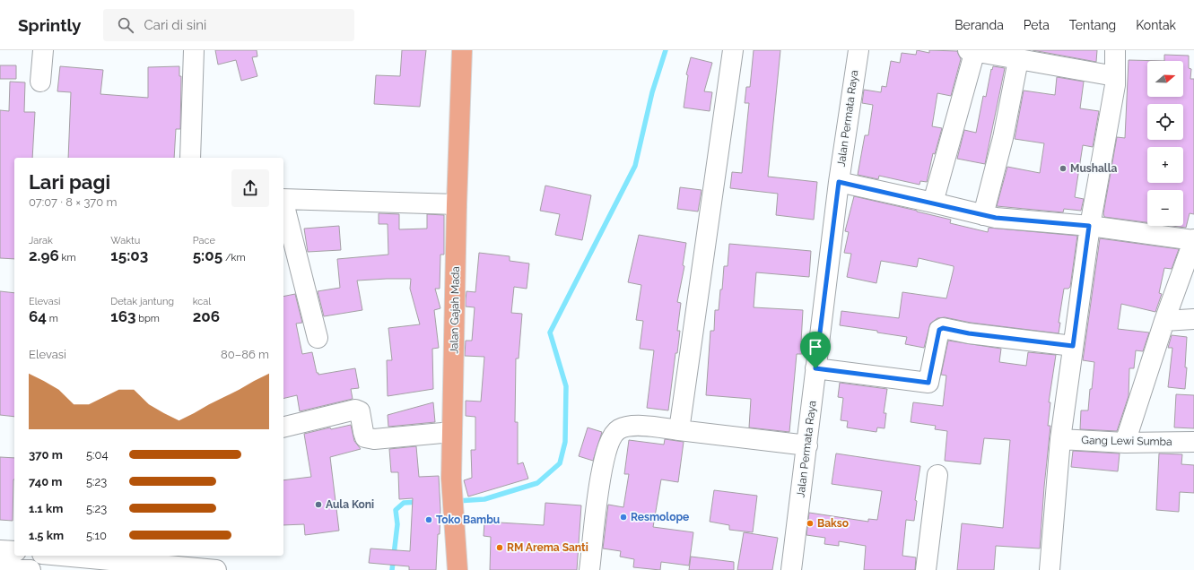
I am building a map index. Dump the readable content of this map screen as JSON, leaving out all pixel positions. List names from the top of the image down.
{
  "streets": {
    "main road": ["Jalan Gajah Mada"],
    "street": ["Jalan Permata Raya", "Gang Lewi Sumba"]
  },
  "places": [
    "Mushalla",
    "Aula Koni",
    "Resmolope",
    "Toko Bambu",
    "Bakso",
    "RM Arema Santi"
  ],
  "north": "right",
  "page": {
    "header": "Sprintly",
    "search": "Cari di sini",
    "nav": [
      "Beranda",
      "Peta",
      "Tentang",
      "Kontak"
    ],
    "map_buttons": ["+", "−"],
    "heading": ["Lari pagi", "07:07 · 8 × 370 m"],
    "stats": [
      ["Jarak", "2.96 km"],
      ["Waktu", "15:03"],
      ["Pace", "5:05 /km"],
      ["Elevasi", "64 m"],
      ["Detak jantung", "163 bpm"],
      ["kcal", "206"]
    ],
    "chart": ["Elevasi", "80–86 m"],
    "list": [
      {
        "name": "370 m",
        "note": "5:04"
      },
      {
        "name": "740 m",
        "note": "5:23"
      },
      {
        "name": "1.1 km",
        "note": "5:23"
      },
      {
        "name": "1.5 km",
        "note": "5:10"
      }
    ]
  }
}
